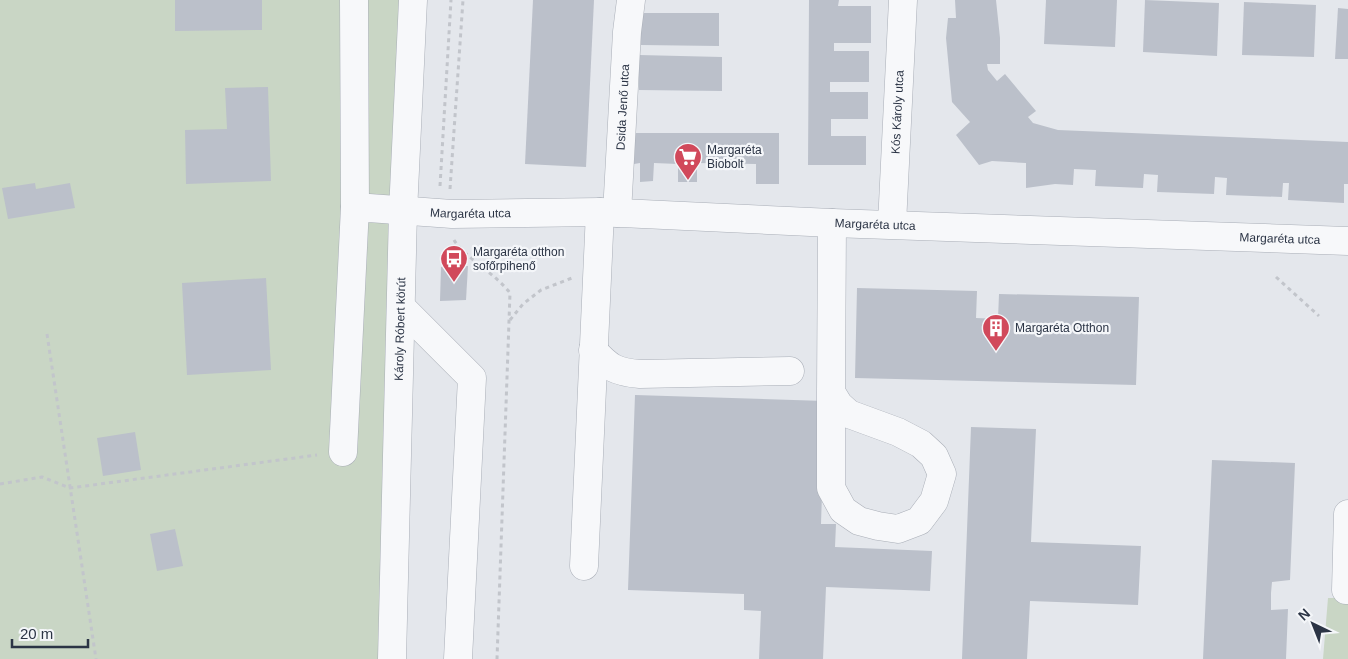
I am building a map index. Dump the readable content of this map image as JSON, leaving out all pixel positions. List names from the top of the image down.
{
  "streets": {
    "street": [
      "Dsida Jenő utca",
      "Kós Károly utca",
      "Margaréta utca",
      "Károly Róbert körút"
    ]
  },
  "crossings": [
    ["Dsida Jenő utca", "Margaréta utca"],
    ["Kós Károly utca", "Margaréta utca"],
    ["Margaréta utca", "Károly Róbert körút"]
  ],
  "places": {
    "supermarket": ["Margaréta Biobolt"],
    "bus stop": ["Margaréta otthon sofőrpihenő"],
    "building": ["Margaréta Otthon"]
  },
  "scale_bar": "20 m",
  "north": "top left"
}
